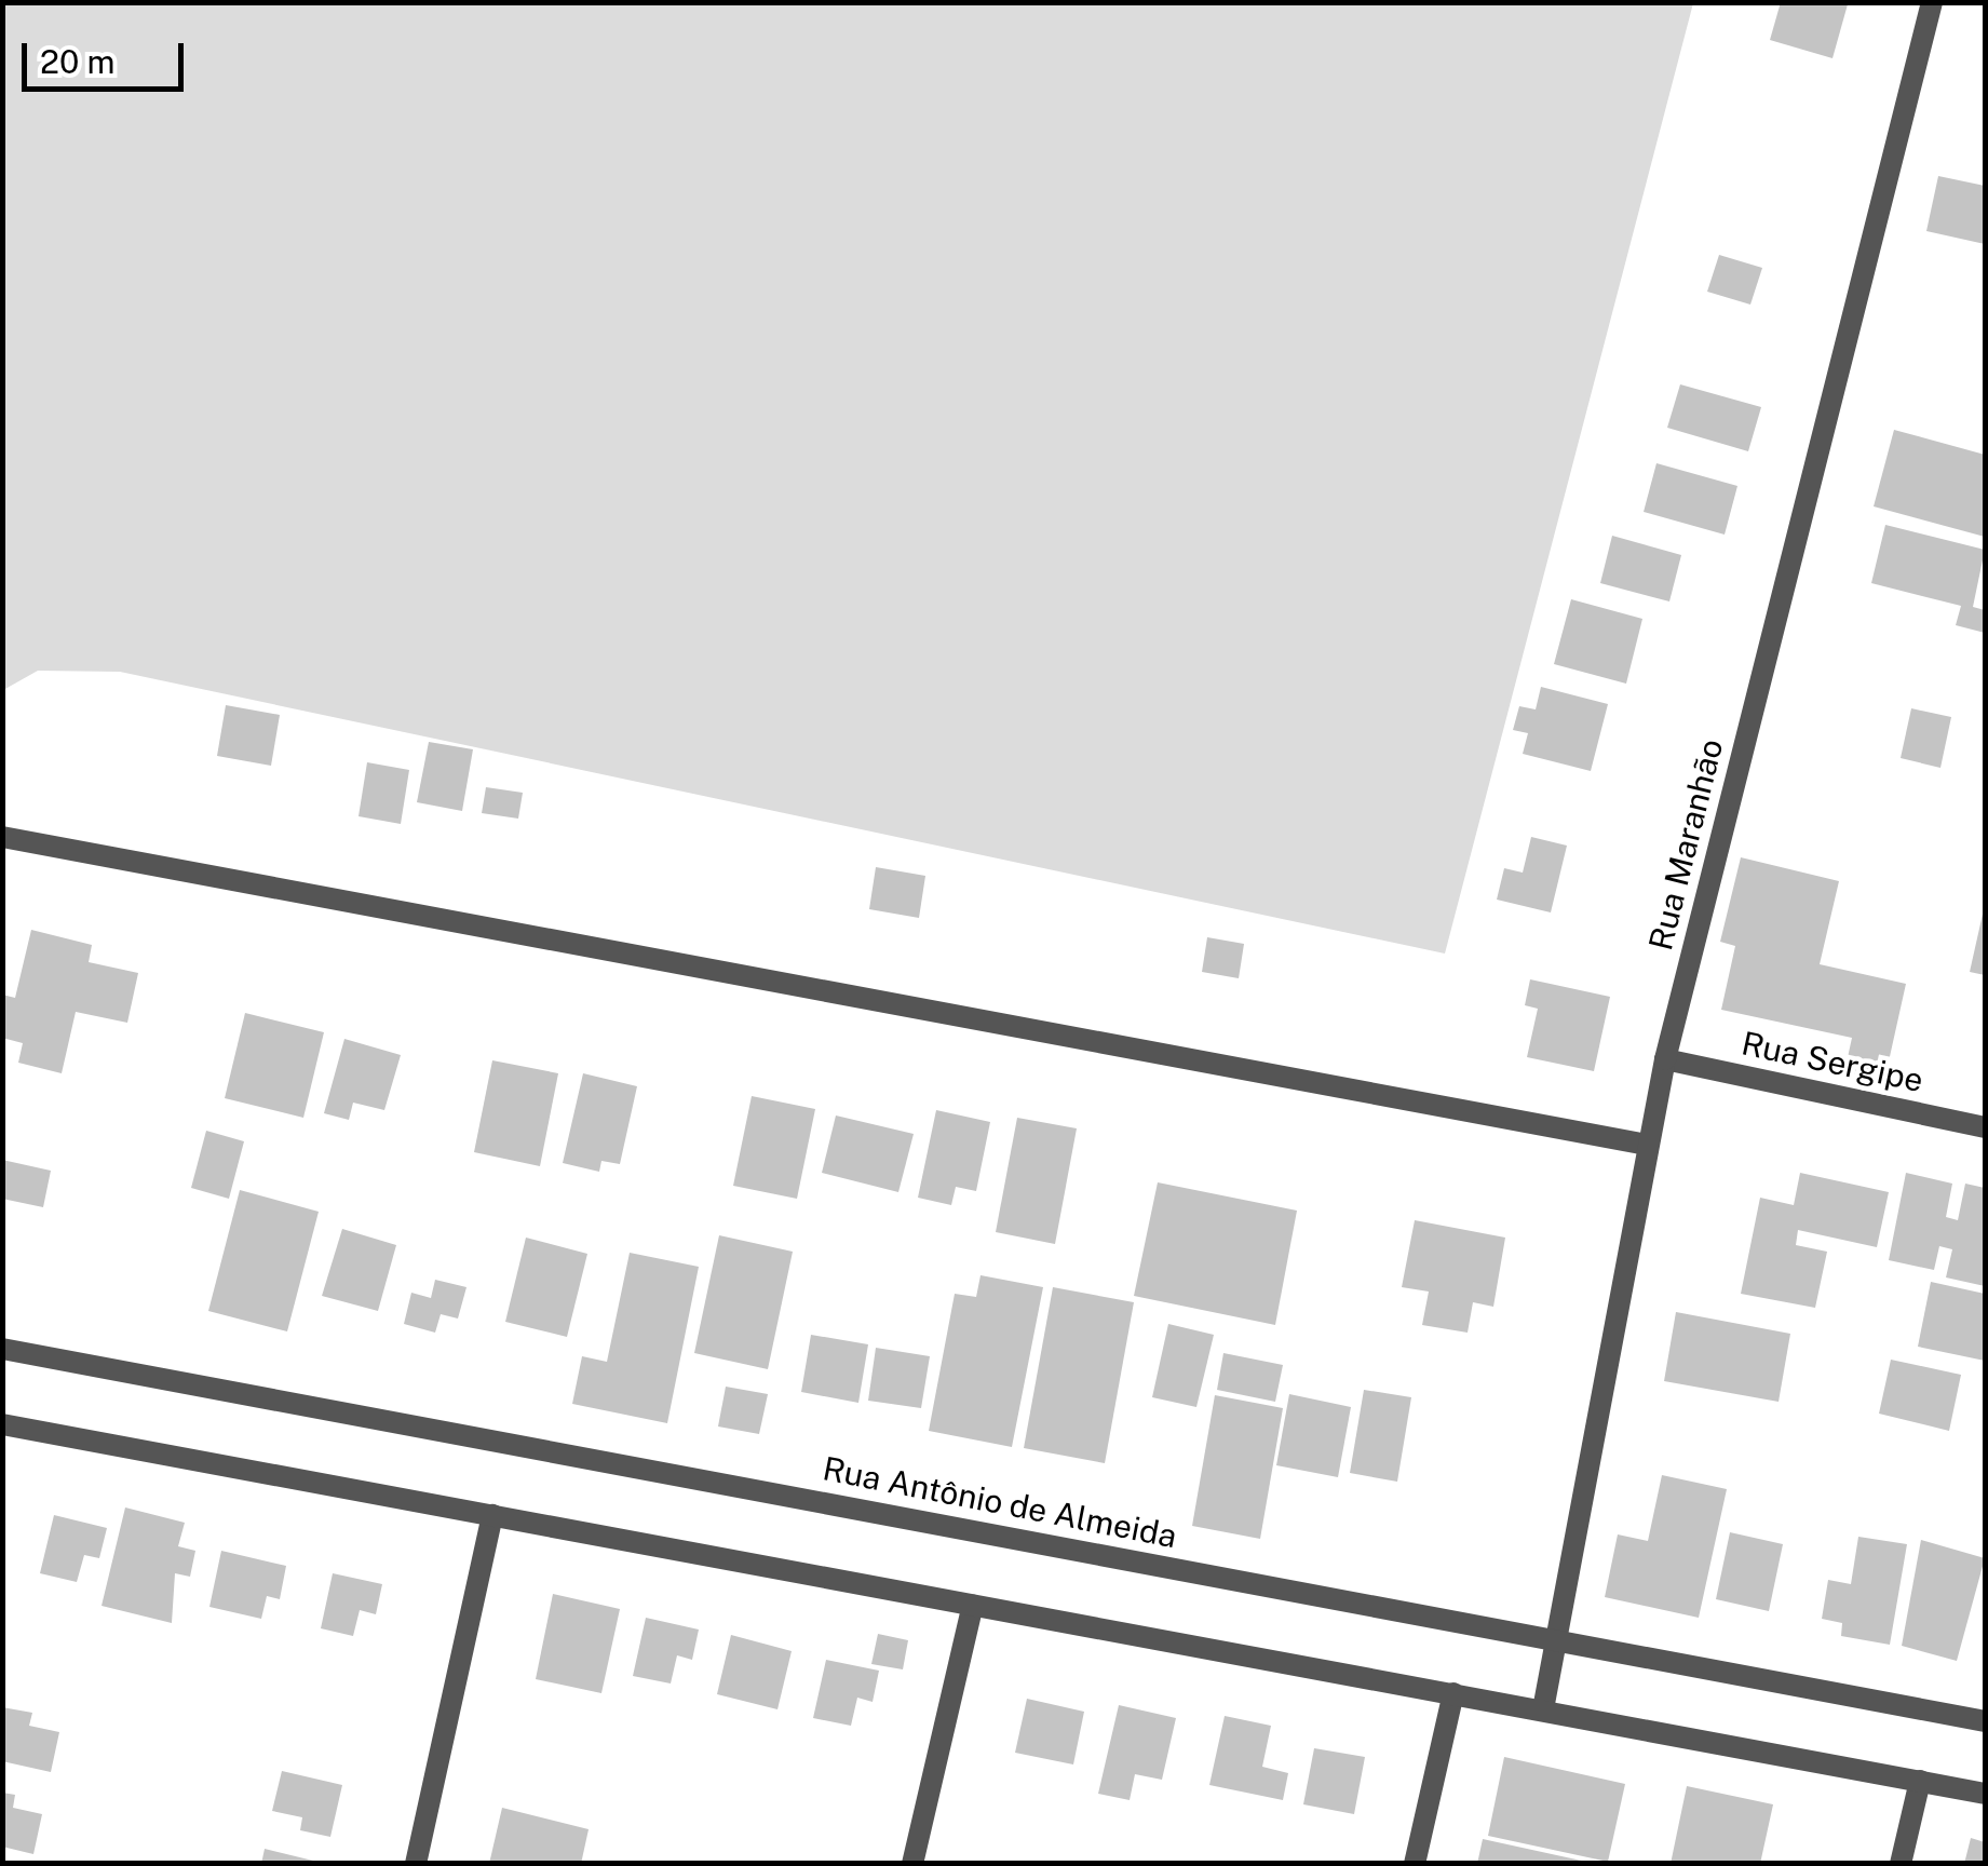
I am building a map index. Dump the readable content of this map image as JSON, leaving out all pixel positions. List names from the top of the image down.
{
  "streets": {
    "street": ["Rua Maranhão", "Rua Sergipe", "Rua Antônio de Almeida"]
  },
  "crossings": [
    ["Rua Maranhão", "Rua Sergipe"],
    ["Rua Maranhão", "Rua Antônio de Almeida"]
  ],
  "scale_bar": "20 m"
}
